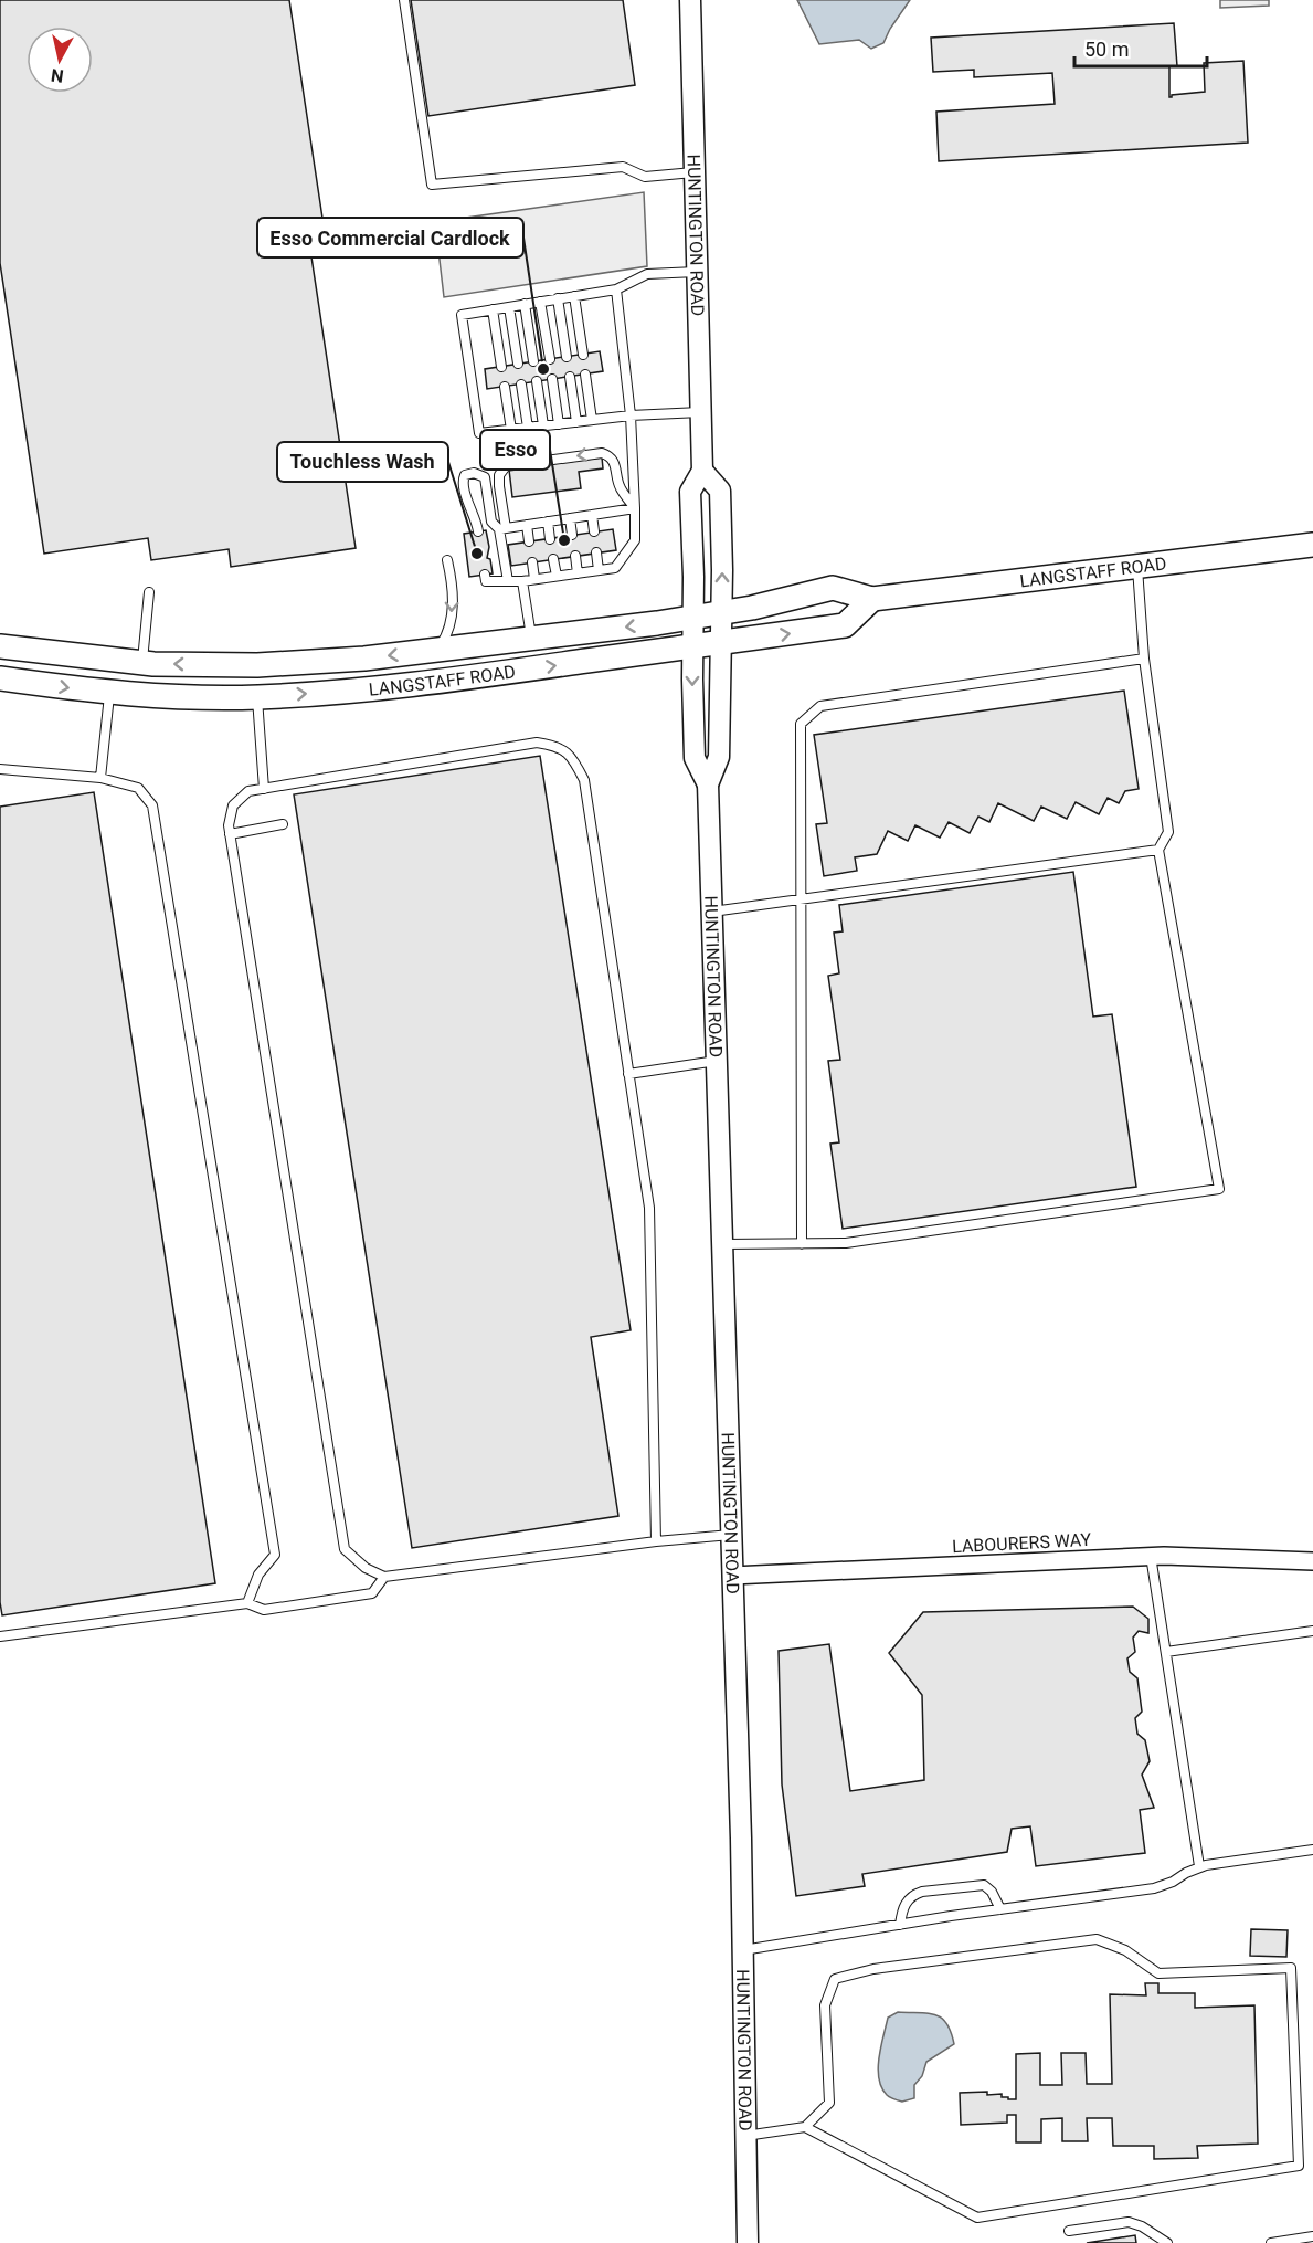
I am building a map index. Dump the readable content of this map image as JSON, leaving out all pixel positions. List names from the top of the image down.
{
  "streets": {
    "main road": ["LANGSTAFF ROAD"],
    "street": ["HUNTINGTON ROAD", "LABOURERS WAY"]
  },
  "crossings": [
    ["HUNTINGTON ROAD", "LANGSTAFF ROAD"],
    ["HUNTINGTON ROAD", "LABOURERS WAY"]
  ],
  "places": ["Esso Commercial Cardlock", "Esso", "Touchless Wash"],
  "scale_bar": "50 m",
  "north": "bottom"
}
